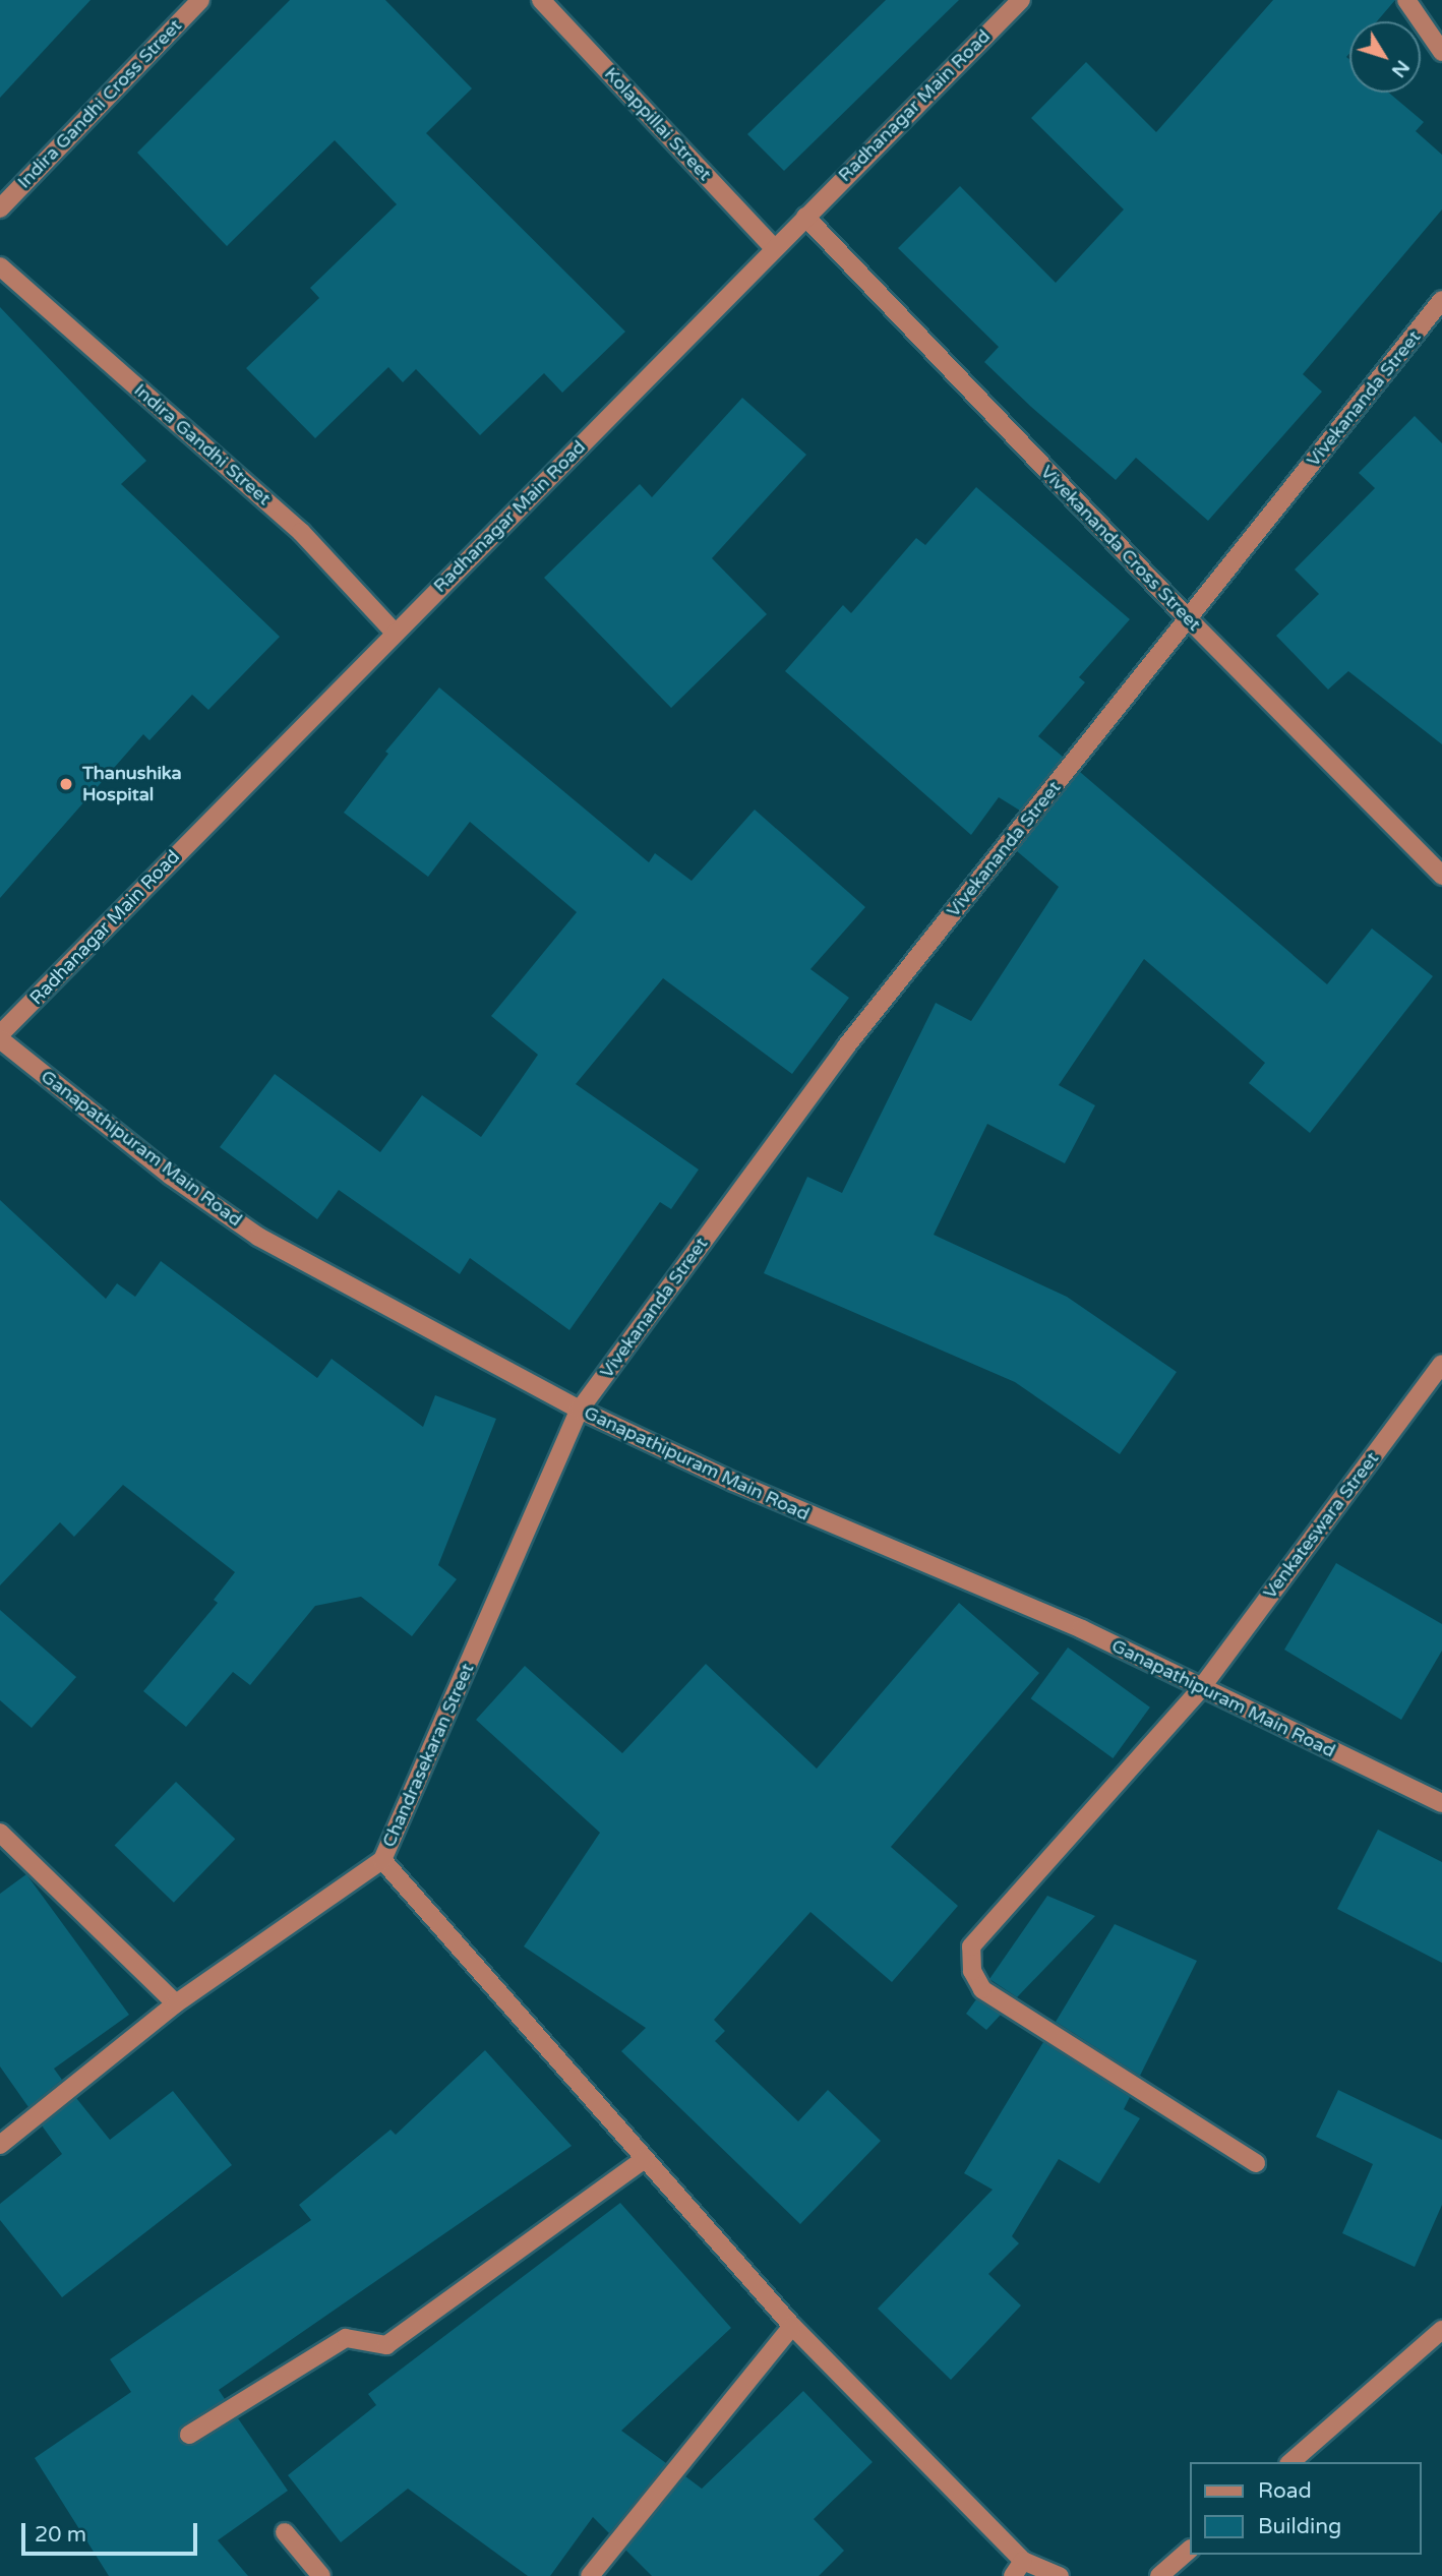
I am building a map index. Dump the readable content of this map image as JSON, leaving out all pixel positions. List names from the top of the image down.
{
  "streets": {
    "street": [
      "Indira Gandhi Cross Street",
      "Radhanagar Main Road",
      "Kolappillai Street",
      "Vivekananda Street",
      "Indira Gandhi Street",
      "Vivekananda Cross Street",
      "Ganapathipuram Main Road",
      "Venkateswara Street",
      "Chandrasekaran Street"
    ]
  },
  "crossings": [
    ["Radhanagar Main Road", "Kolappillai Street"],
    ["Radhanagar Main Road", "Indira Gandhi Street"],
    ["Radhanagar Main Road", "Vivekananda Cross Street"],
    ["Radhanagar Main Road", "Ganapathipuram Main Road"],
    ["Vivekananda Street", "Vivekananda Cross Street"],
    ["Vivekananda Street", "Ganapathipuram Main Road"],
    ["Vivekananda Street", "Chandrasekaran Street"],
    ["Ganapathipuram Main Road", "Venkateswara Street"],
    ["Ganapathipuram Main Road", "Chandrasekaran Street"]
  ],
  "places": ["Thanushika Hospital"],
  "legend": ["Road", "Building"],
  "scale_bar": "20 m",
  "north": "bottom right"
}
